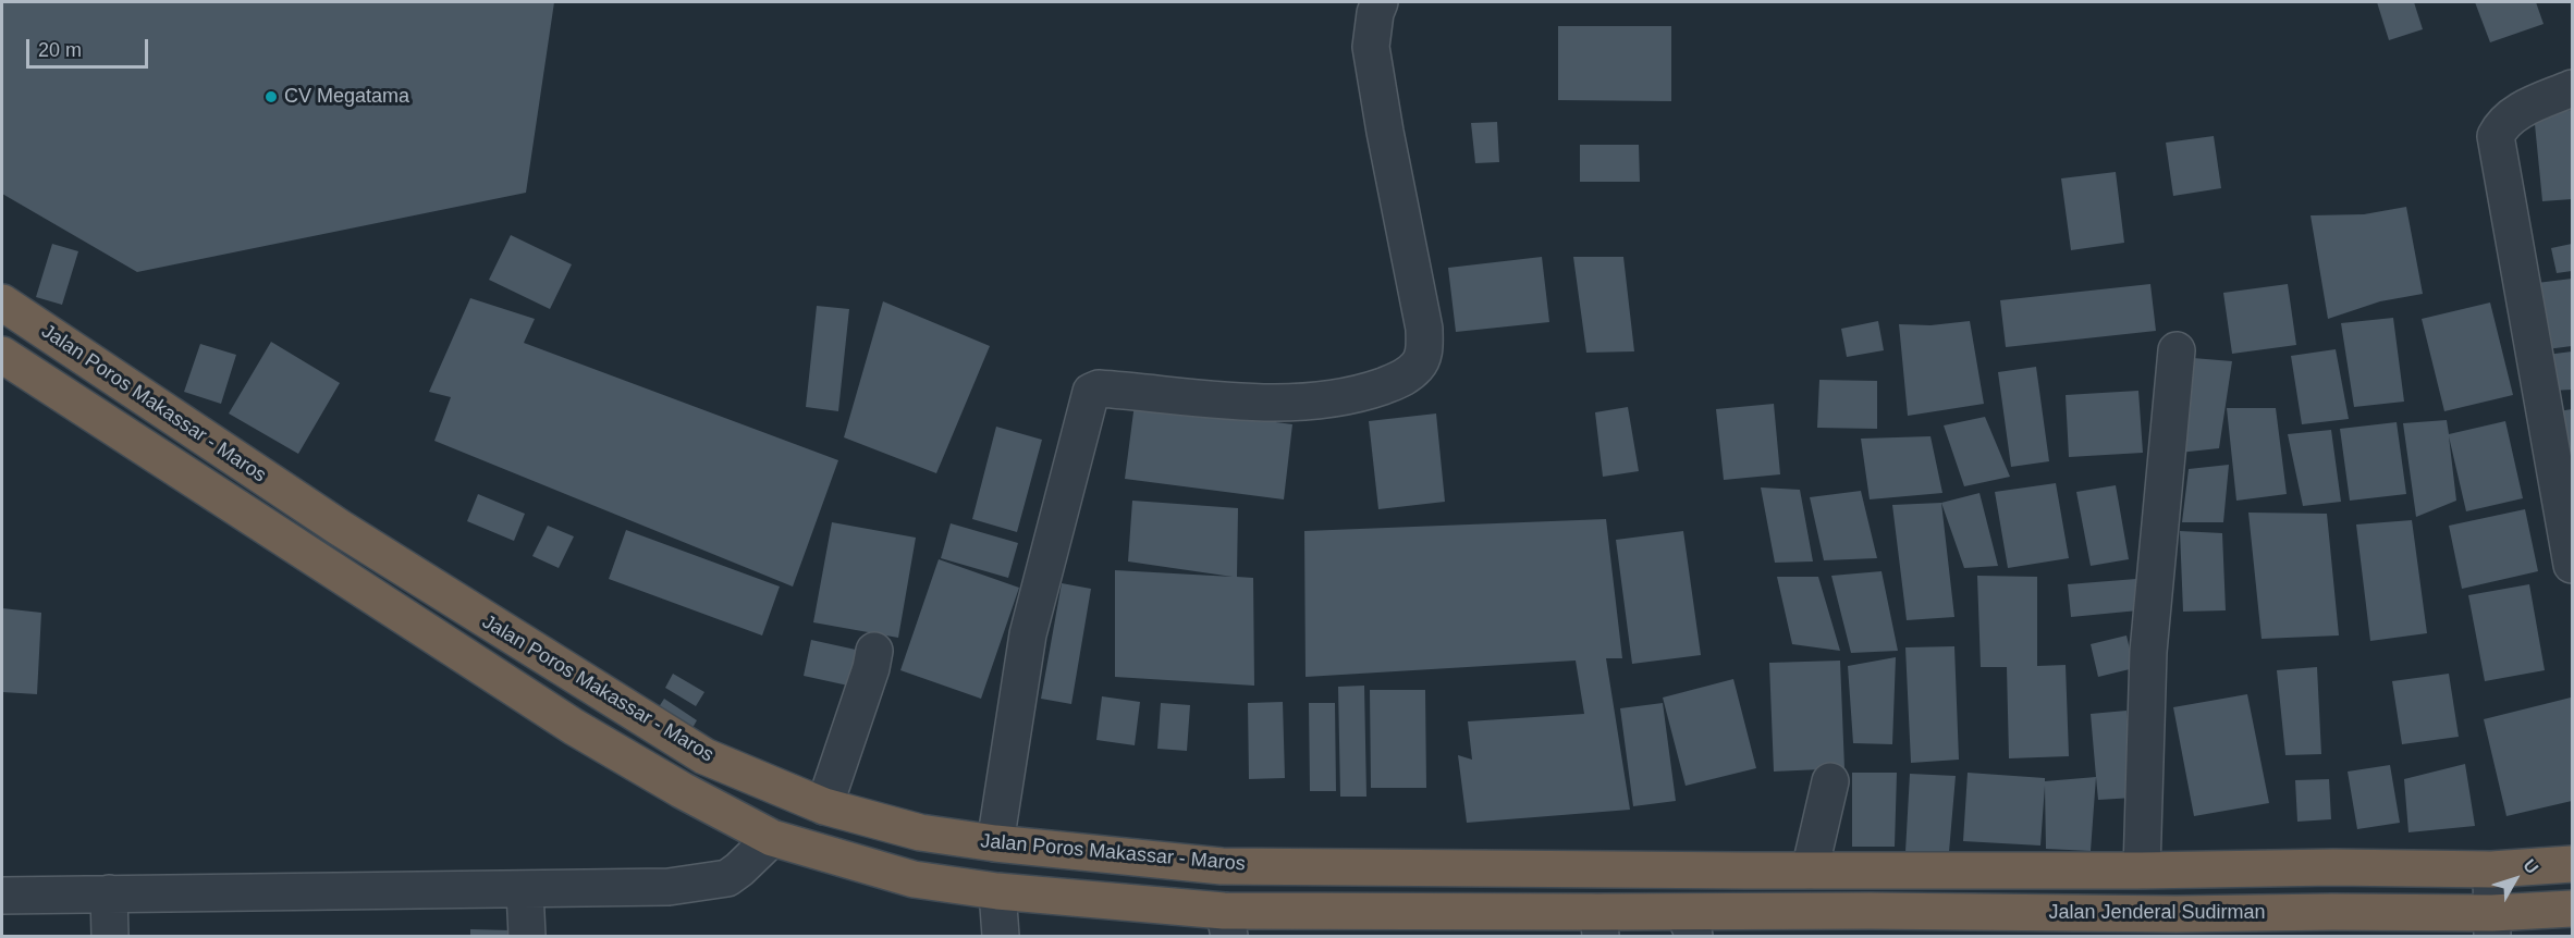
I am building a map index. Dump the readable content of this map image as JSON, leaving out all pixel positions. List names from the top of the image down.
{
  "streets": {
    "highway": ["Jalan Poros Makassar - Maros", "Jalan Jenderal Sudirman"]
  },
  "crossings": [
    ["Jalan Poros Makassar - Maros", "Jalan Jenderal Sudirman"]
  ],
  "places": ["CV Megatama"],
  "scale_bar": "20 m",
  "north": "top right"
}
